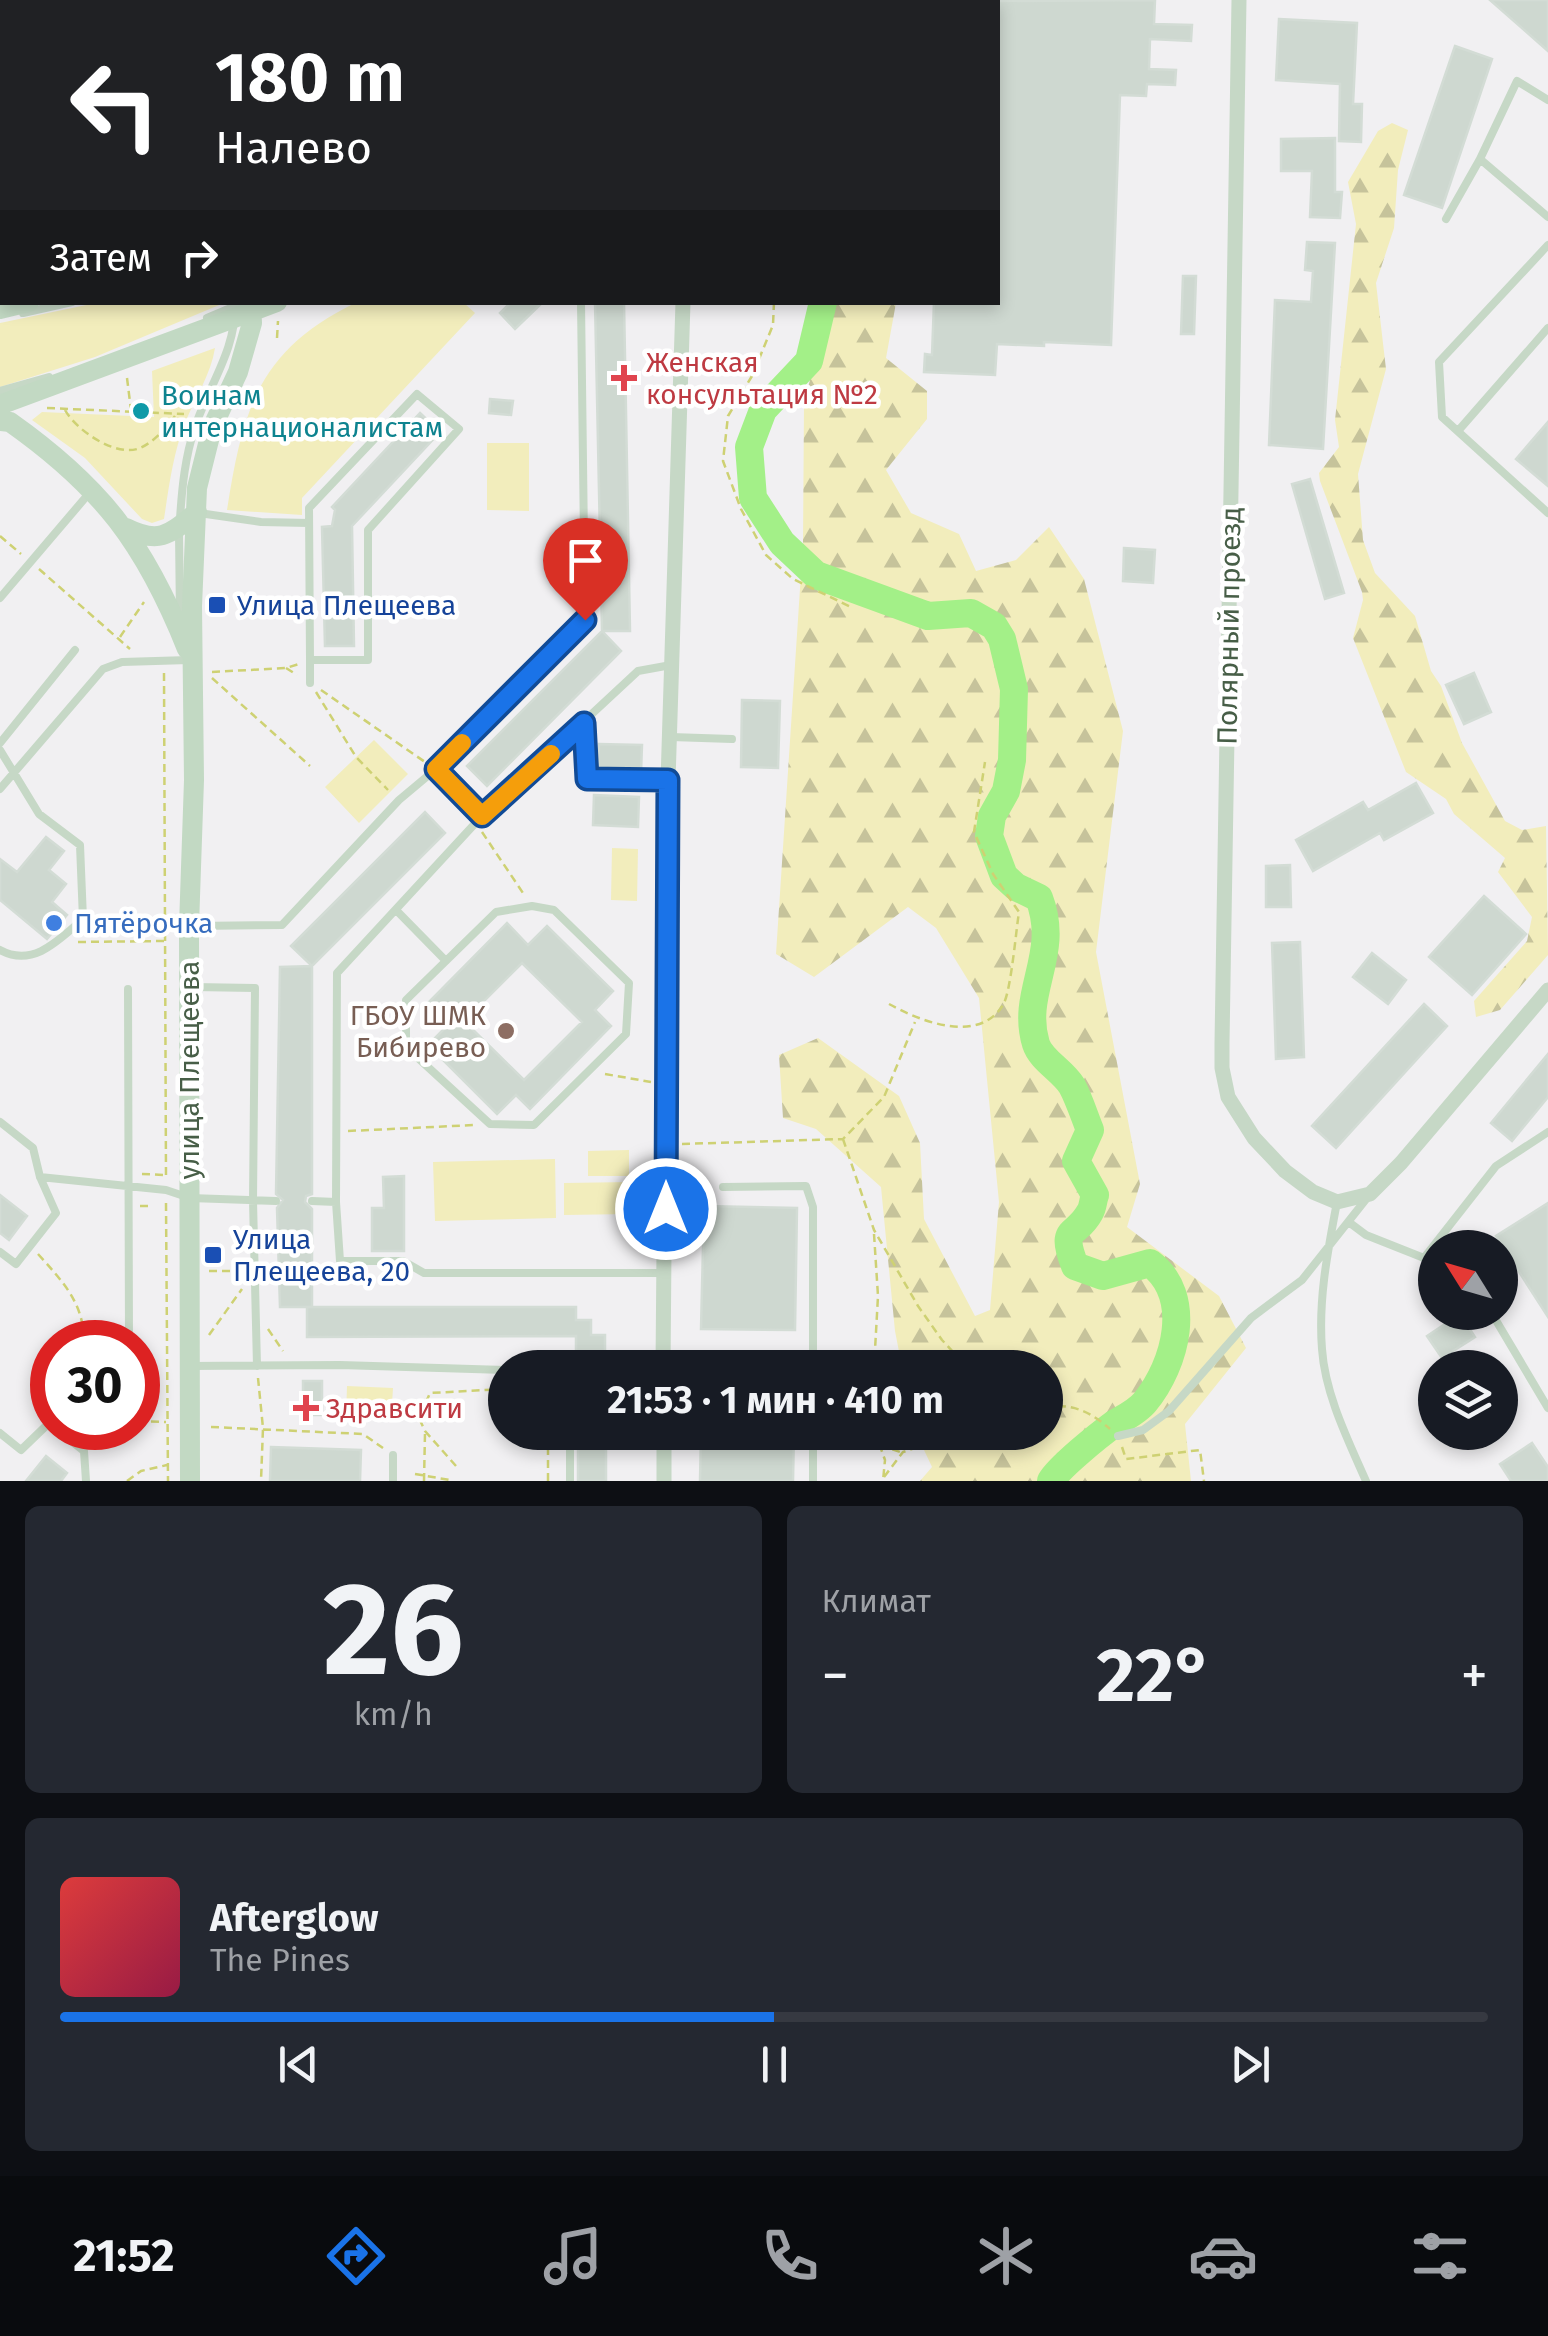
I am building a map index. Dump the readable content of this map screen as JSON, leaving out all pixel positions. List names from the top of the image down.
{
  "streets": {
    "main road": ["улица Плещеева"],
    "street": ["Полярный проезд"]
  },
  "places": {
    "health": ["Женская консультация №2", "Здравсити"],
    "other": ["Воинам интернационалистам", "Пятёрочка", "ГБОУ ШМК Бибирево"],
    "transit": ["Улица Плещеева", "Улица Плещеева, 20"]
  },
  "north": "top left",
  "page": {
    "turn": ["180 m", "Налево"],
    "then": "Затем",
    "limit": "30",
    "trip": "21:53 · 1 мин · 410 m",
    "tile": [
      ["26", "km/h"],
      "Климат"
    ],
    "heat": ["−", "22°", "+"],
    "song": ["Afterglow", "The Pines"],
    "tabs": "21:52"
  }
}
